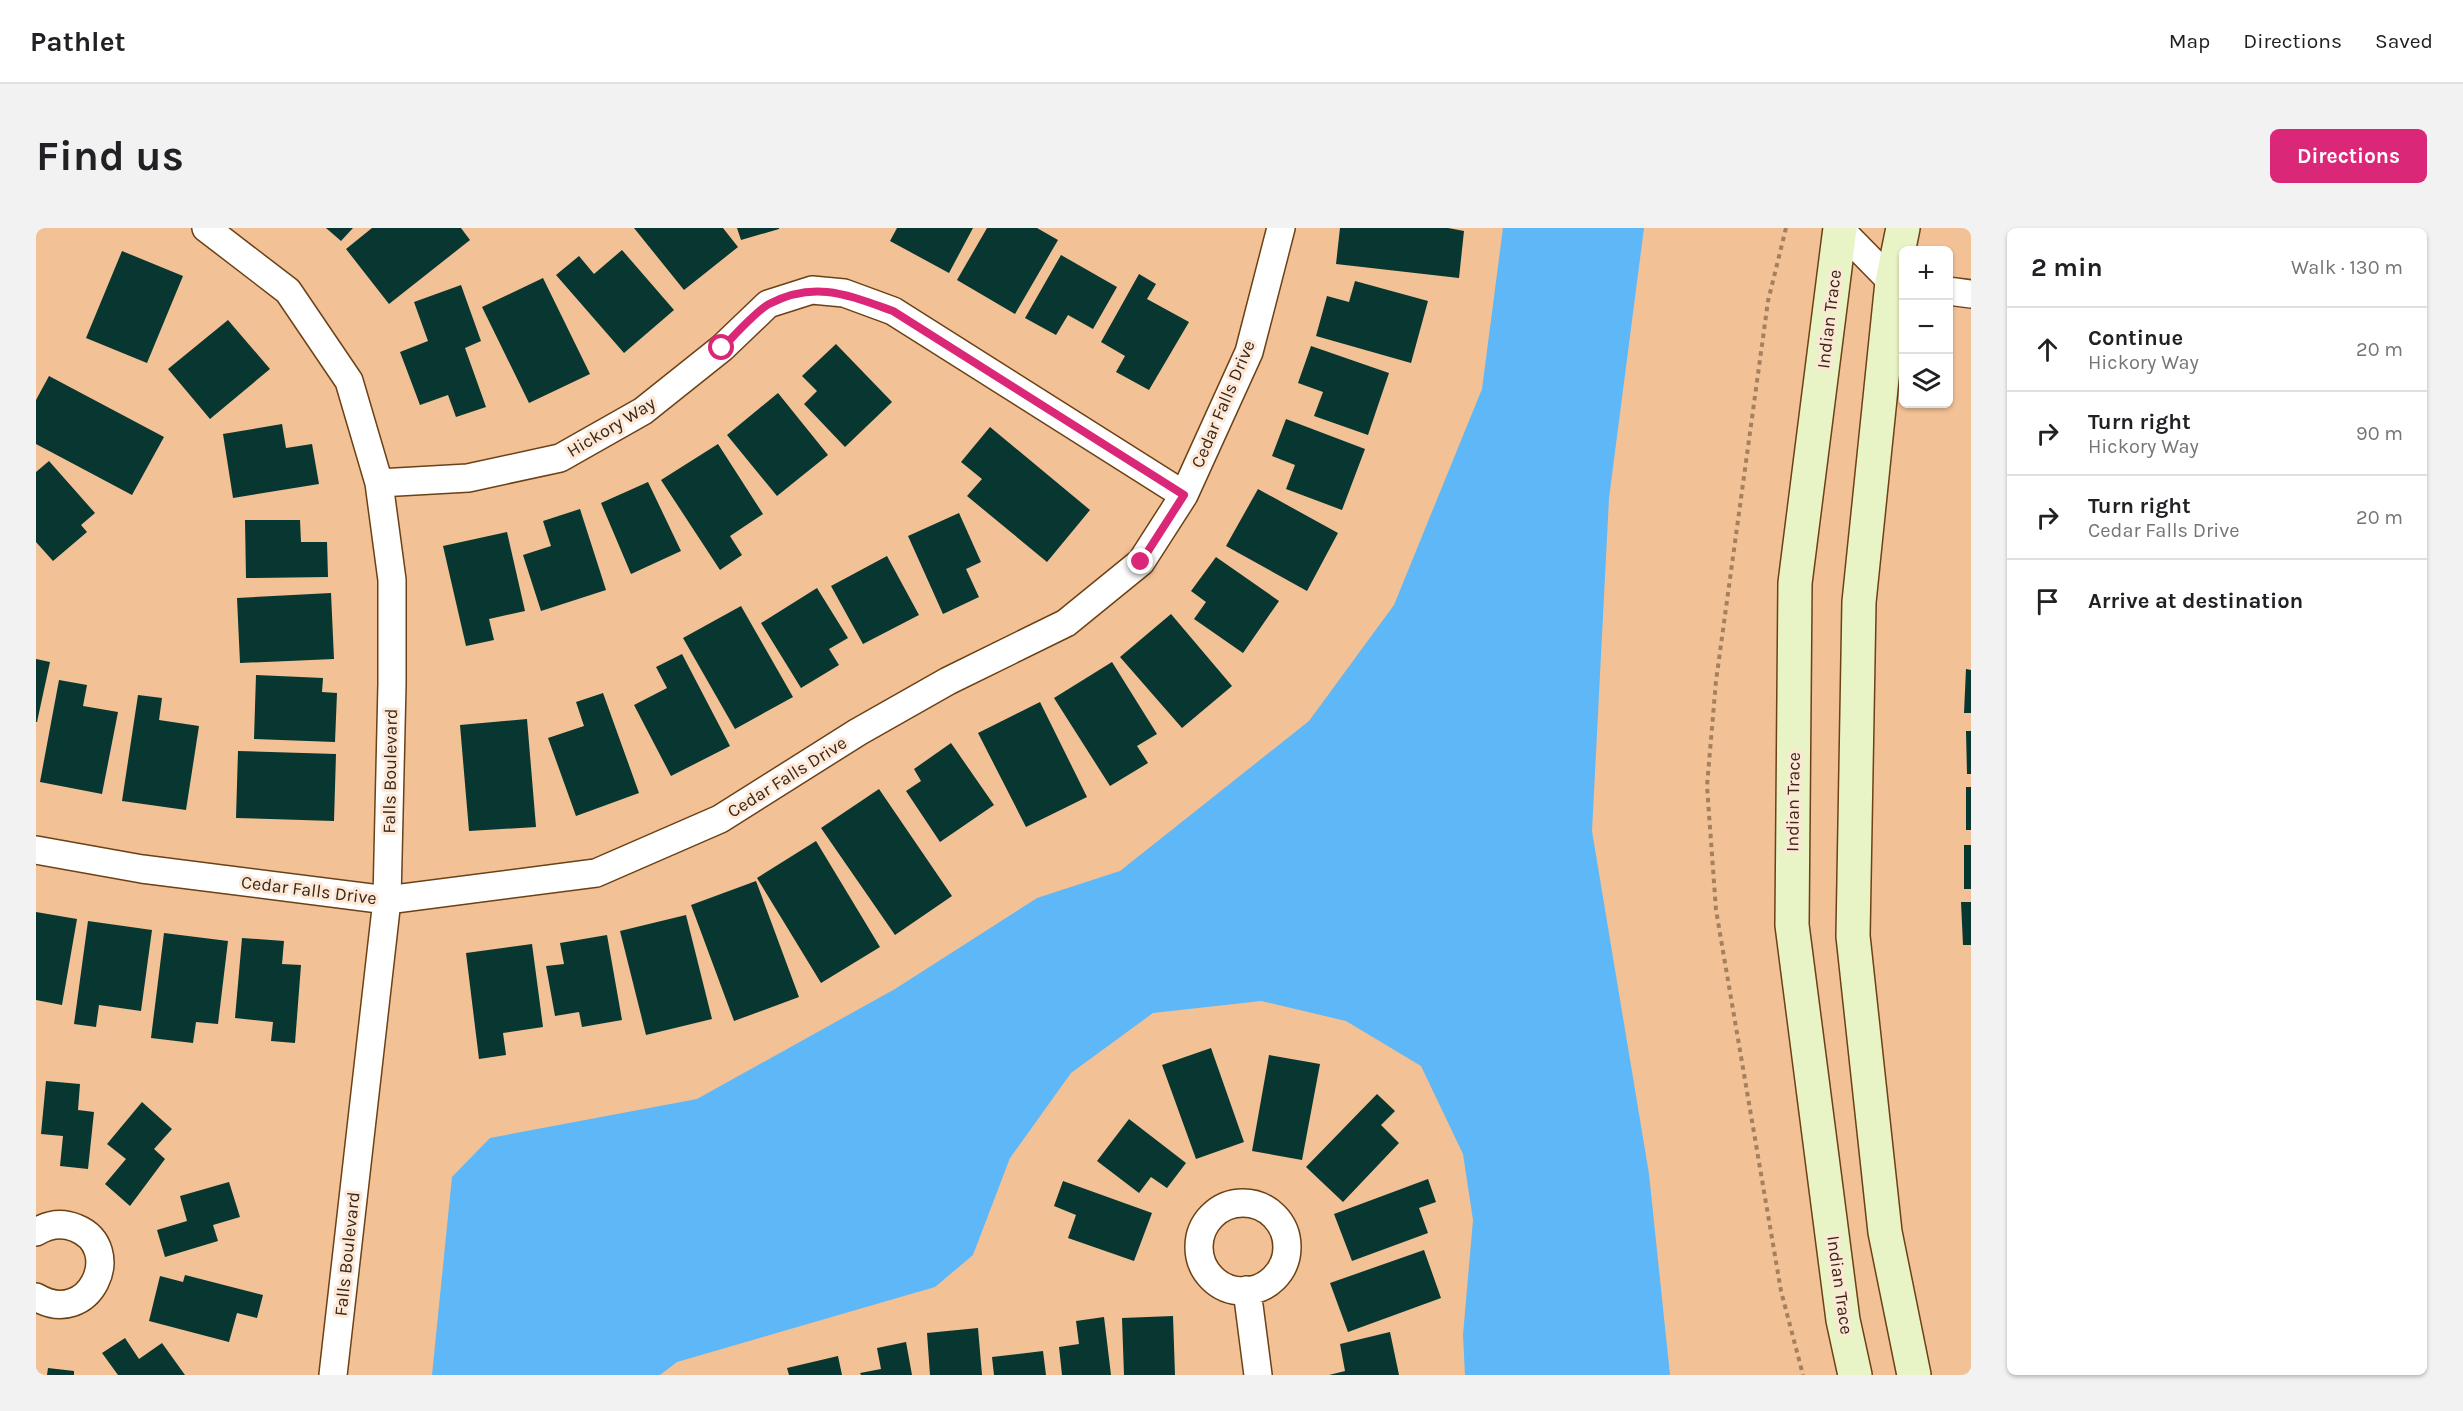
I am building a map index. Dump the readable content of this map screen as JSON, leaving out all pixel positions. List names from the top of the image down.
{
  "streets": {
    "main road": ["Indian Trace"],
    "street": ["Cedar Falls Drive", "Hickory Way", "Falls Boulevard"]
  },
  "crossings": [
    ["Cedar Falls Drive", "Hickory Way"],
    ["Cedar Falls Drive", "Falls Boulevard"],
    ["Hickory Way", "Falls Boulevard"]
  ],
  "page": {
    "header": "Pathlet",
    "nav": ["Map", "Directions", "Saved"],
    "buttons": "Directions",
    "title": "Find us",
    "heading": ["2 min", "Walk · 130 m"],
    "map_buttons": ["+", "−"],
    "list": [
      ["Continue", "Hickory Way", "20 m"],
      ["Turn right", "Hickory Way", "90 m"],
      ["Turn right", "Cedar Falls Drive", "20 m"],
      "Arrive at destination"
    ]
  }
}
